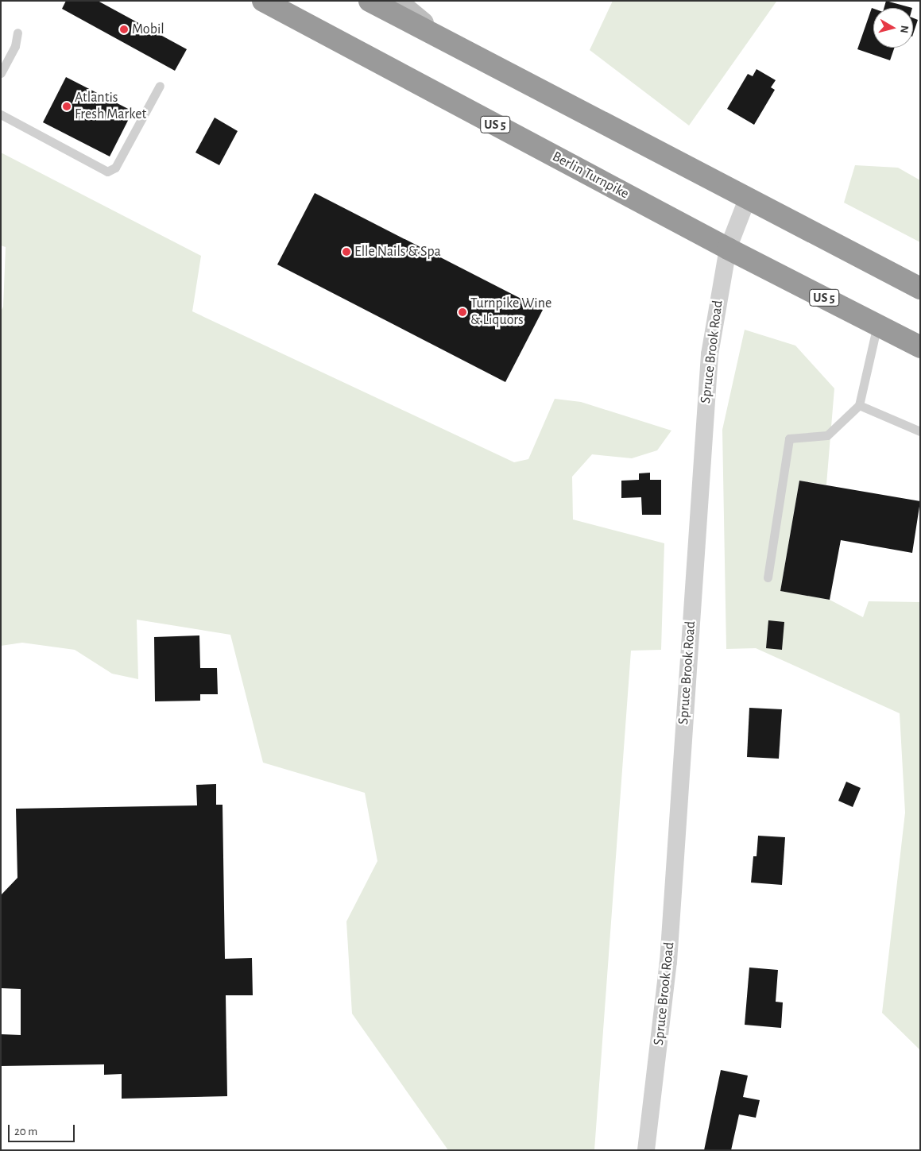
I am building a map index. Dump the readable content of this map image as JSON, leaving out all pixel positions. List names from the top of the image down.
{
  "streets": {
    "highway": ["US 5", "Berlin Turnpike"],
    "street": ["Spruce Brook Road"]
  },
  "crossings": [
    ["Berlin Turnpike", "Spruce Brook Road"]
  ],
  "places": [
    "Mobil",
    "Atlantis Fresh Market",
    "Elle Nails & Spa",
    "Turnpike Wine & Liquors"
  ],
  "scale_bar": "20 m",
  "north": "right"
}
